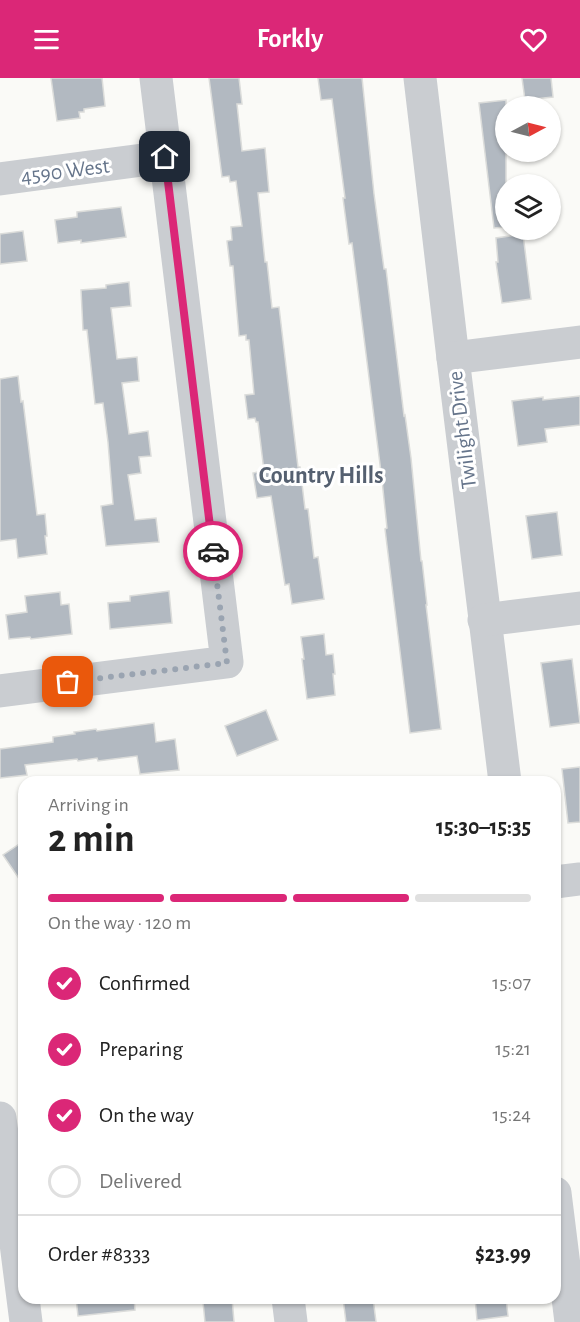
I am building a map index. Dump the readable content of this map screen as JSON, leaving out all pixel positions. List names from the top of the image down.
{
  "streets": {
    "street": ["4590 West", "Twilight Drive"]
  },
  "districts": ["Country Hills"],
  "north": "right",
  "page": {
    "header": "Forkly",
    "heading": ["2 min", "Arriving in", "15:30–15:35"],
    "panel": ["Order #8333", "$23.99"],
    "bar": "On the way · 120 m",
    "list": [
      ["Confirmed", "15:07"],
      ["Preparing", "15:21"],
      ["On the way", "15:24"],
      "Delivered"
    ]
  }
}
